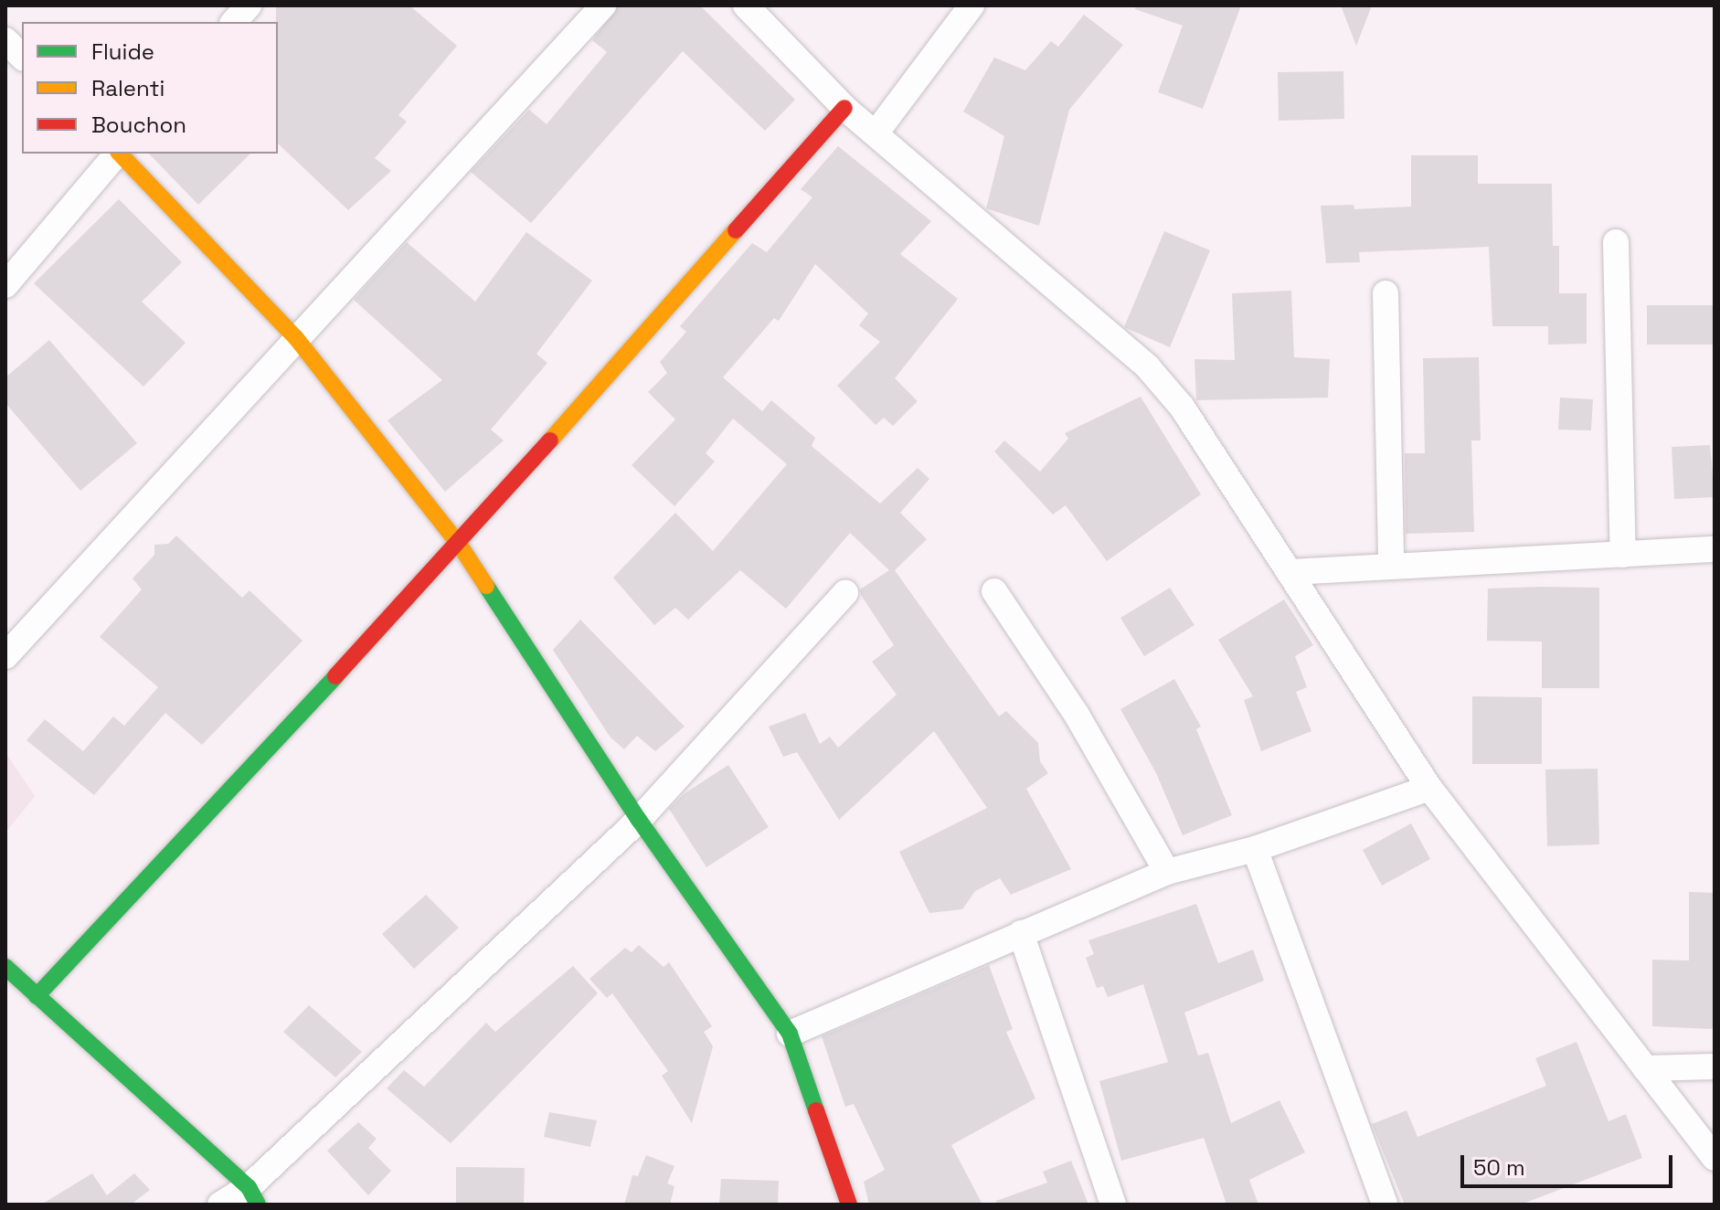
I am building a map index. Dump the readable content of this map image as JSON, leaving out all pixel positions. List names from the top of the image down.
{
  "legend": ["Fluide", "Ralenti", "Bouchon"],
  "scale_bar": "50 m"
}
